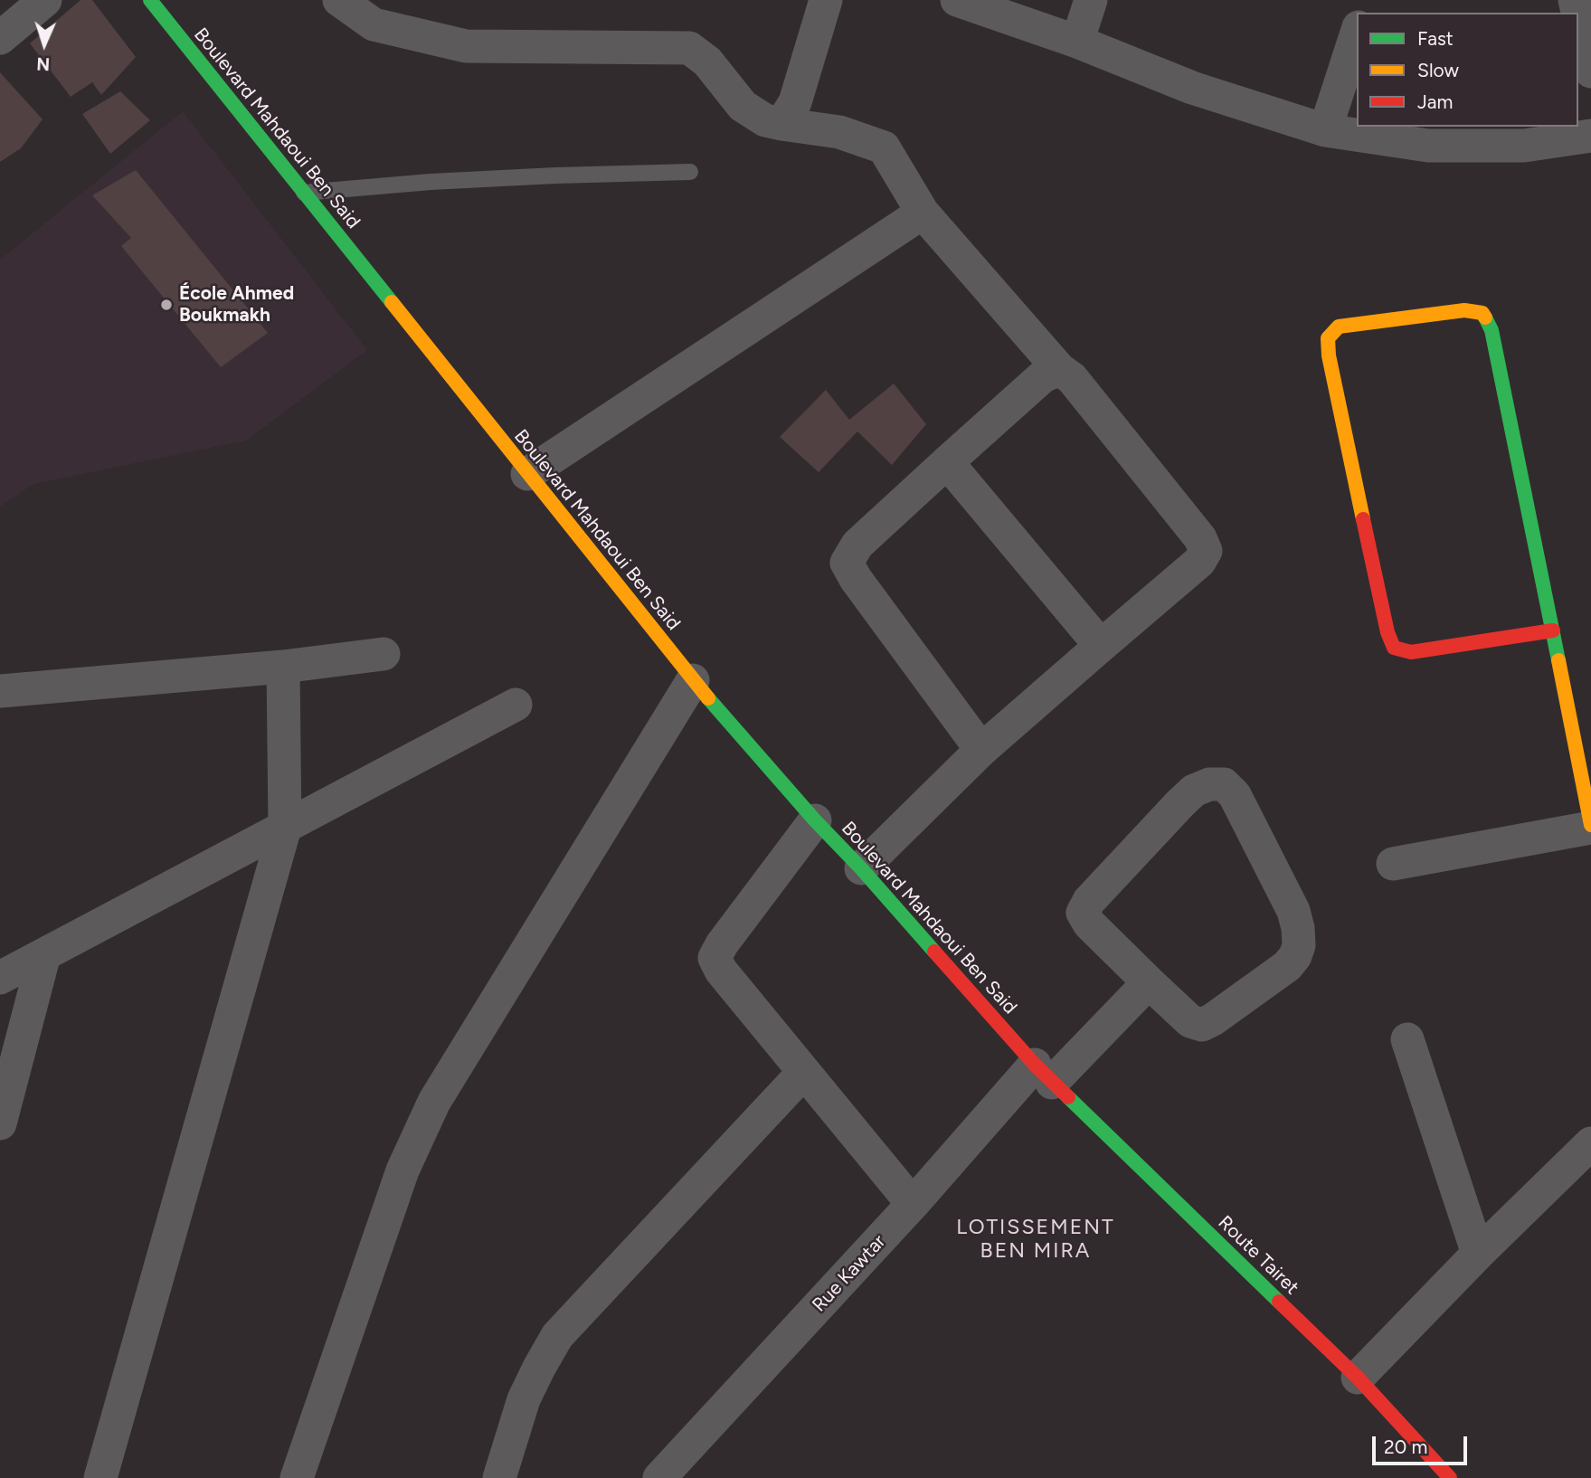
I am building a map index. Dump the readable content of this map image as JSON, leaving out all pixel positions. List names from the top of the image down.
{
  "streets": {
    "street": ["Boulevard Mahdaoui Ben Said", "Route Tairet", "Rue Kawtar"]
  },
  "crossings": [
    ["Boulevard Mahdaoui Ben Said", "Route Tairet"],
    ["Boulevard Mahdaoui Ben Said", "Rue Kawtar"],
    ["Route Tairet", "Rue Kawtar"]
  ],
  "districts": ["LOTISSEMENT BEN MIRA"],
  "places": ["École Ahmed Boukmakh"],
  "legend": ["Fast", "Slow", "Jam"],
  "scale_bar": "20 m",
  "north": "bottom"
}
